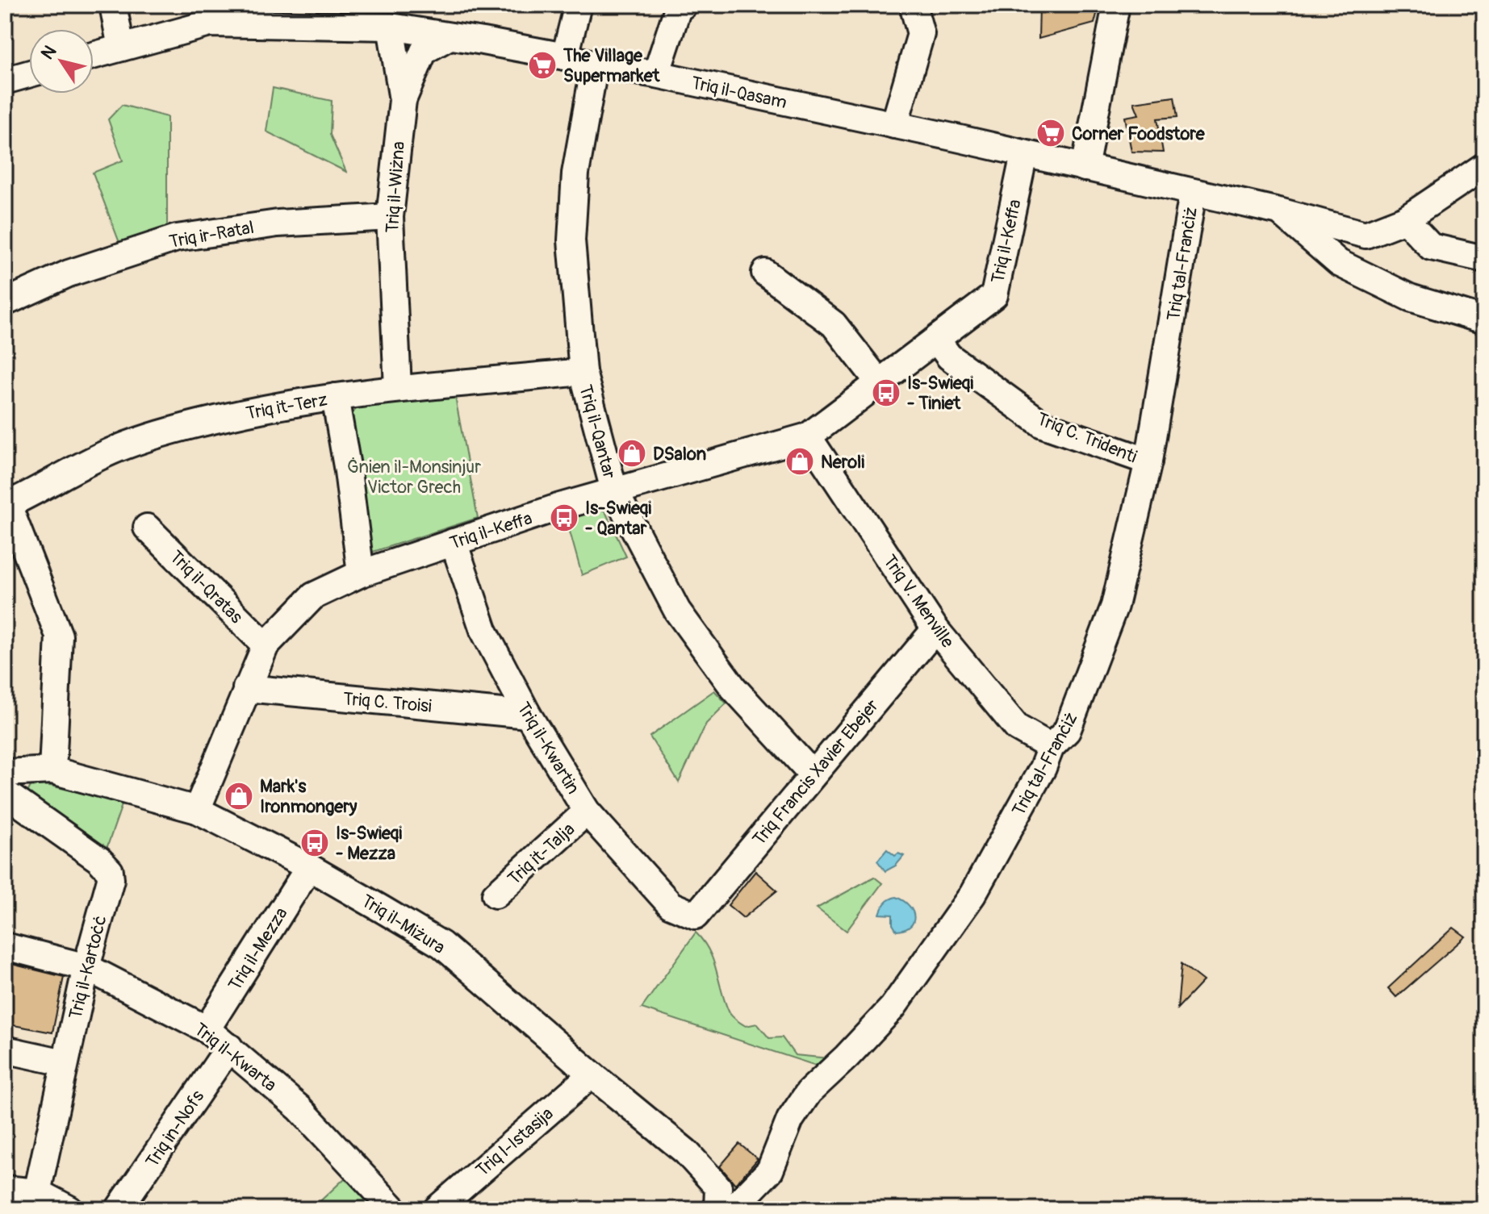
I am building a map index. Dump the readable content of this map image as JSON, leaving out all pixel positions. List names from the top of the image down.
{
  "streets": {
    "street": [
      "Triq il-Qasam",
      "Triq il-Wiżna",
      "Triq ir-Ratal",
      "Triq il-Keffa",
      "Triq tal-Franċiż",
      "Triq it-Terz",
      "Triq il-Qantar",
      "Triq C. Tridenti",
      "Triq il-Qratas",
      "Triq V. Menville",
      "Triq C. Troisi",
      "Triq il-Kwartin",
      "Triq Francis Xavier Ebejer",
      "Triq it-Talja",
      "Triq il-Miżura",
      "Triq il-Mezza",
      "Triq il-Kartoċċ",
      "Triq il-Kwarta",
      "Triq in-Nofs",
      "Triq l-Istasija"
    ]
  },
  "crossings": [
    ["Triq il-Qasam", "Triq il-Wiżna"],
    ["Triq il-Qasam", "Triq il-Keffa"],
    ["Triq il-Qasam", "Triq tal-Franċiż"],
    ["Triq il-Qasam", "Triq il-Qantar"],
    ["Triq il-Wiżna", "Triq ir-Ratal"],
    ["Triq il-Wiżna", "Triq it-Terz"],
    ["Triq il-Keffa", "Triq il-Qantar"],
    ["Triq il-Keffa", "Triq C. Tridenti"],
    ["Triq il-Keffa", "Triq il-Qratas"],
    ["Triq il-Keffa", "Triq V. Menville"],
    ["Triq il-Keffa", "Triq C. Troisi"],
    ["Triq il-Keffa", "Triq il-Kwartin"],
    ["Triq il-Keffa", "Triq il-Miżura"],
    ["Triq tal-Franċiż", "Triq C. Tridenti"],
    ["Triq tal-Franċiż", "Triq V. Menville"],
    ["Triq it-Terz", "Triq il-Qantar"],
    ["Triq il-Qantar", "Triq Francis Xavier Ebejer"],
    ["Triq V. Menville", "Triq Francis Xavier Ebejer"],
    ["Triq C. Troisi", "Triq il-Kwartin"],
    ["Triq il-Kwartin", "Triq Francis Xavier Ebejer"],
    ["Triq il-Kwartin", "Triq it-Talja"],
    ["Triq il-Miżura", "Triq il-Mezza"],
    ["Triq il-Miżura", "Triq l-Istasija"],
    ["Triq il-Mezza", "Triq il-Kwarta"],
    ["Triq il-Kartoċċ", "Triq il-Kwarta"],
    ["Triq il-Kwarta", "Triq in-Nofs"]
  ],
  "parks": ["Ġnien il-Monsinjur Victor Grech"],
  "places": {
    "supermarket": ["The Village Supermarket", "Corner Foodstore"],
    "bus stop": ["Is-Swieqi - Tiniet", "Is-Swieqi - Qantar", "Is-Swieqi - Mezza"],
    "shop": ["DSalon", "Neroli", "Mark's Ironmongery"]
  },
  "north": "top left"
}
